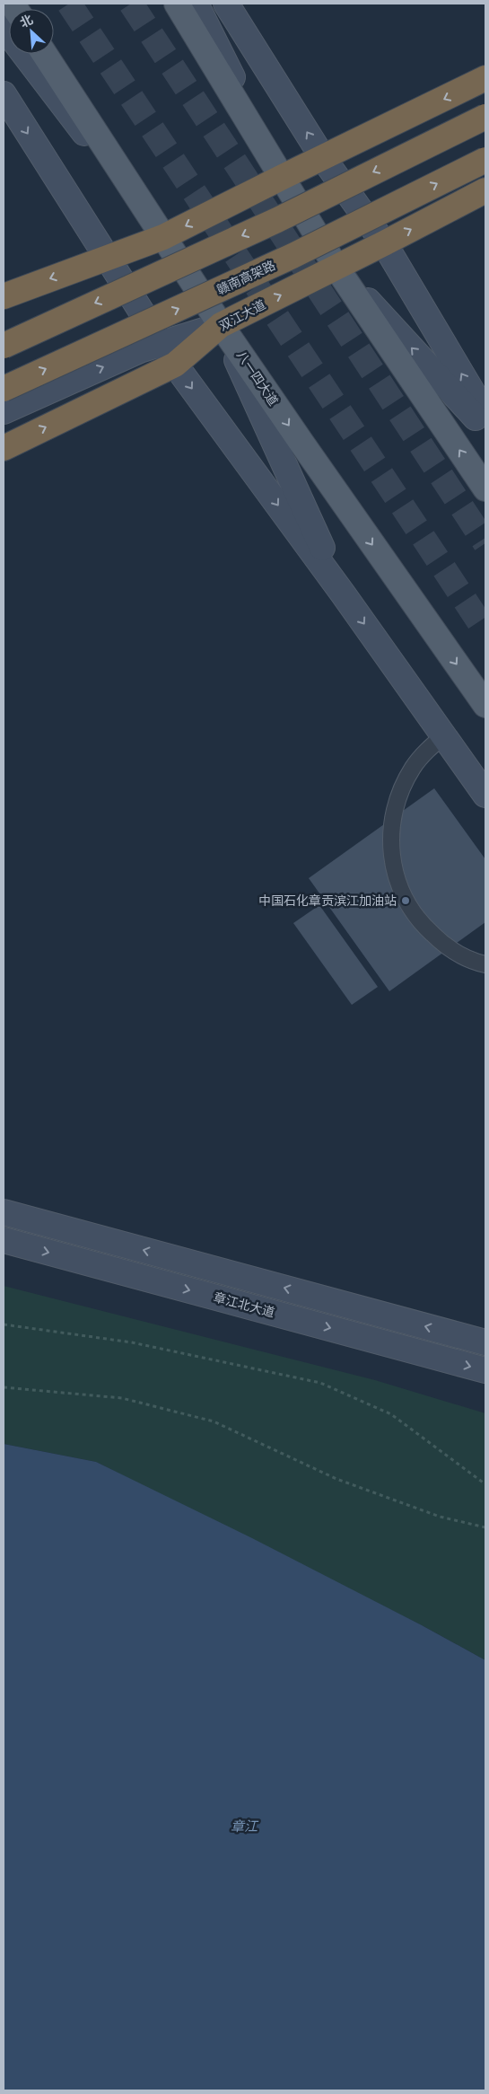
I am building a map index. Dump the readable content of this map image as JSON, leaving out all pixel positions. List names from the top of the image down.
{
  "streets": {
    "highway": ["赣南高架路", "双江大道"],
    "main road": ["八一四大道"],
    "street": ["章江北大道"]
  },
  "crossings": [
    ["双江大道", "八一四大道"]
  ],
  "water": ["章江"],
  "places": ["中国石化章贡滨江加油站"],
  "north": "top left"
}
